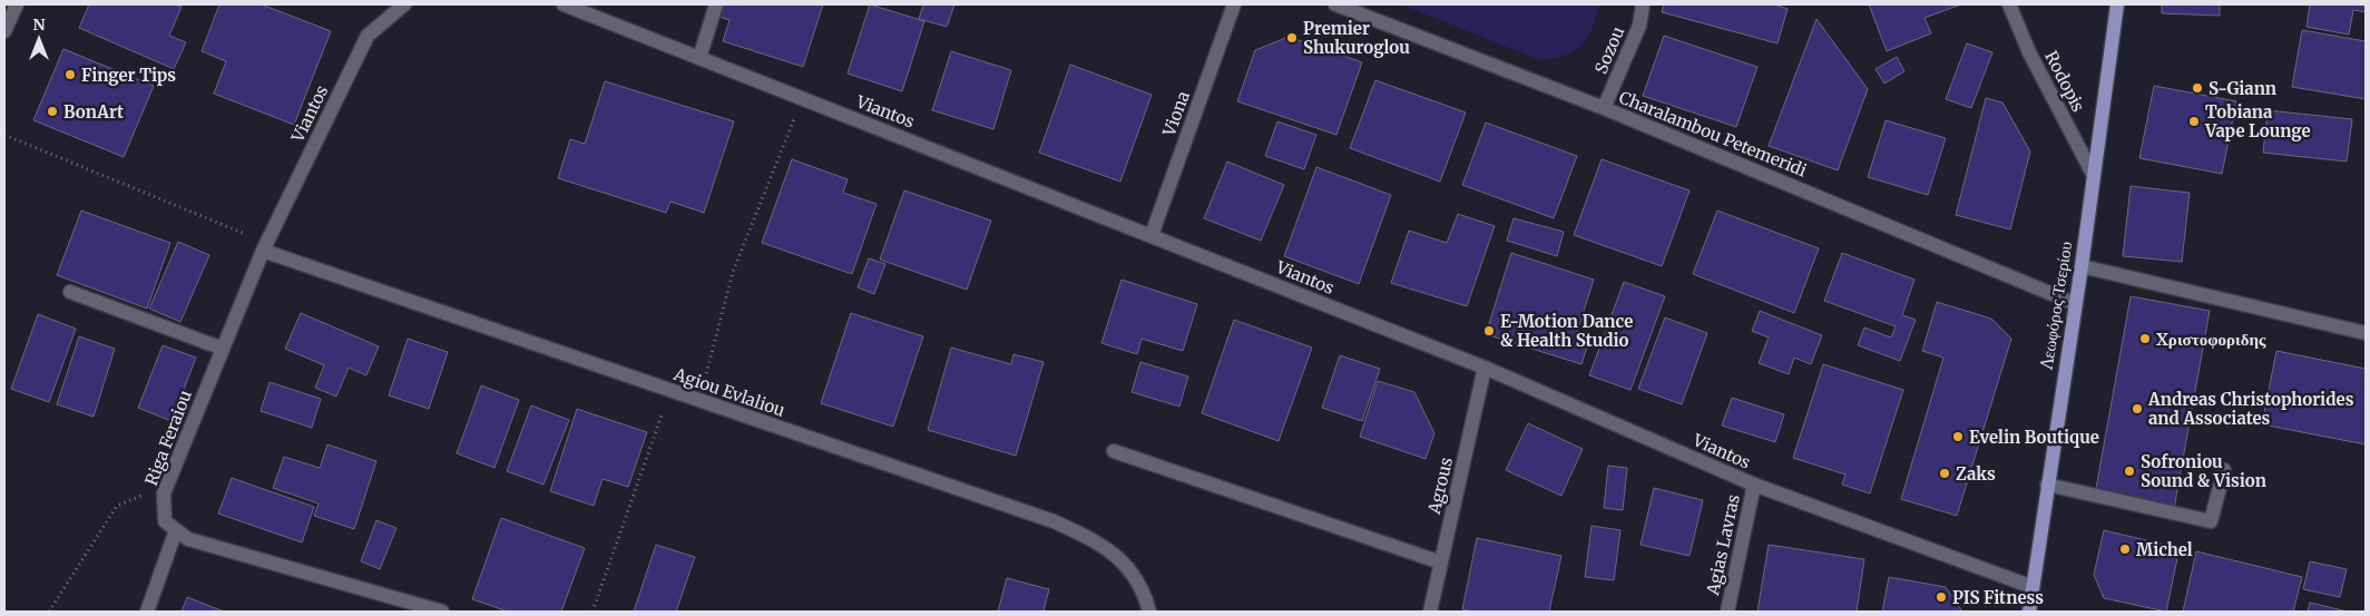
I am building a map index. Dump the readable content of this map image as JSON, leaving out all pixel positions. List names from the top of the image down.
{
  "streets": {
    "main road": ["Λεωφόρος Τσερίου"],
    "street": [
      "Sozou",
      "Rodopis",
      "Viantos",
      "Viona",
      "Charalambou Petemeridi",
      "Agiou Evlaliou",
      "Riga Feraiou",
      "Agrous",
      "Agias Lavras"
    ]
  },
  "crossings": [
    ["Sozou", "Charalambou Petemeridi"],
    ["Rodopis", "Λεωφόρος Τσερίου"],
    ["Viantos", "Viona"],
    ["Viantos", "Λεωφόρος Τσερίου"],
    ["Viantos", "Agiou Evlaliou"],
    ["Viantos", "Riga Feraiou"],
    ["Viantos", "Agrous"],
    ["Viantos", "Agias Lavras"],
    ["Charalambou Petemeridi", "Λεωφόρος Τσερίου"],
    ["Agiou Evlaliou", "Riga Feraiou"]
  ],
  "places": [
    "Premier Shukuroglou",
    "Finger Tips",
    "S-Giann",
    "BonArt",
    "Tobiana Vape Lounge",
    "E-Motion Dance & Health Studio",
    "Χριστοφοριδης",
    "Andreas Christophorides and Associates",
    "Evelin Boutique",
    "Sofroniou Sound & Vision",
    "Zaks",
    "Michel",
    "PIS Fitness"
  ],
  "north": "top"
}
